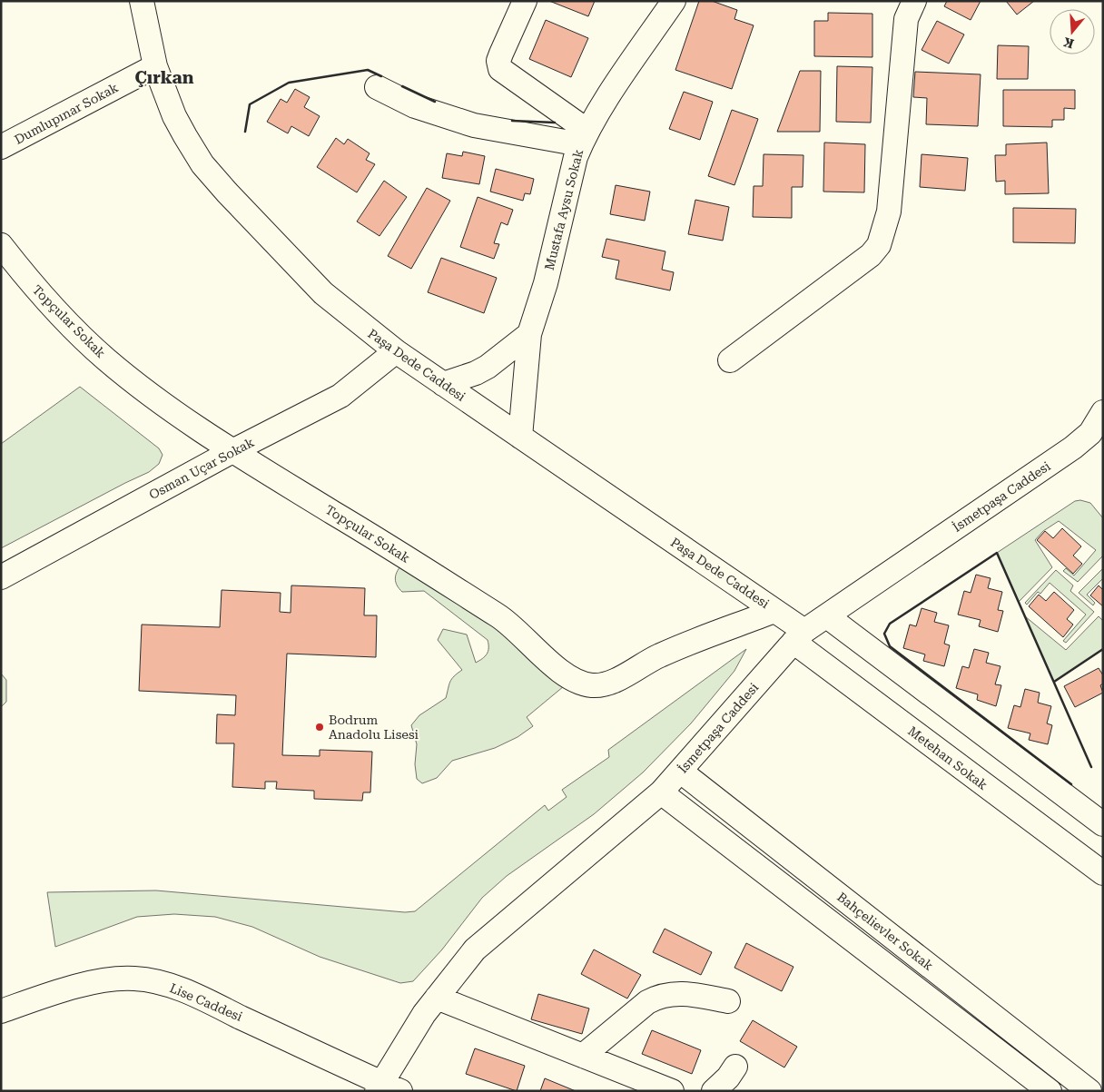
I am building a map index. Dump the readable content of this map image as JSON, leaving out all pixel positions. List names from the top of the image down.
{
  "streets": {
    "street": [
      "Dumlupınar Sokak",
      "Mustafa Aysu Sokak",
      "Topçular Sokak",
      "Paşa Dede Caddesi",
      "Osman Uçar Sokak",
      "İsmetpaşa Caddesi",
      "Metehan Sokak",
      "Bahçelievler Sokak",
      "Lise Caddesi"
    ]
  },
  "crossings": [
    ["Dumlupınar Sokak", "Paşa Dede Caddesi"],
    ["Mustafa Aysu Sokak", "Paşa Dede Caddesi"],
    ["Topçular Sokak", "Paşa Dede Caddesi"],
    ["Topçular Sokak", "Osman Uçar Sokak"],
    ["Paşa Dede Caddesi", "Osman Uçar Sokak"],
    ["Paşa Dede Caddesi", "İsmetpaşa Caddesi"],
    ["Paşa Dede Caddesi", "Metehan Sokak"],
    ["İsmetpaşa Caddesi", "Metehan Sokak"],
    ["İsmetpaşa Caddesi", "Bahçelievler Sokak"],
    ["İsmetpaşa Caddesi", "Lise Caddesi"]
  ],
  "districts": ["Çırkan"],
  "places": ["Bodrum Anadolu Lisesi"],
  "north": "bottom"
}
